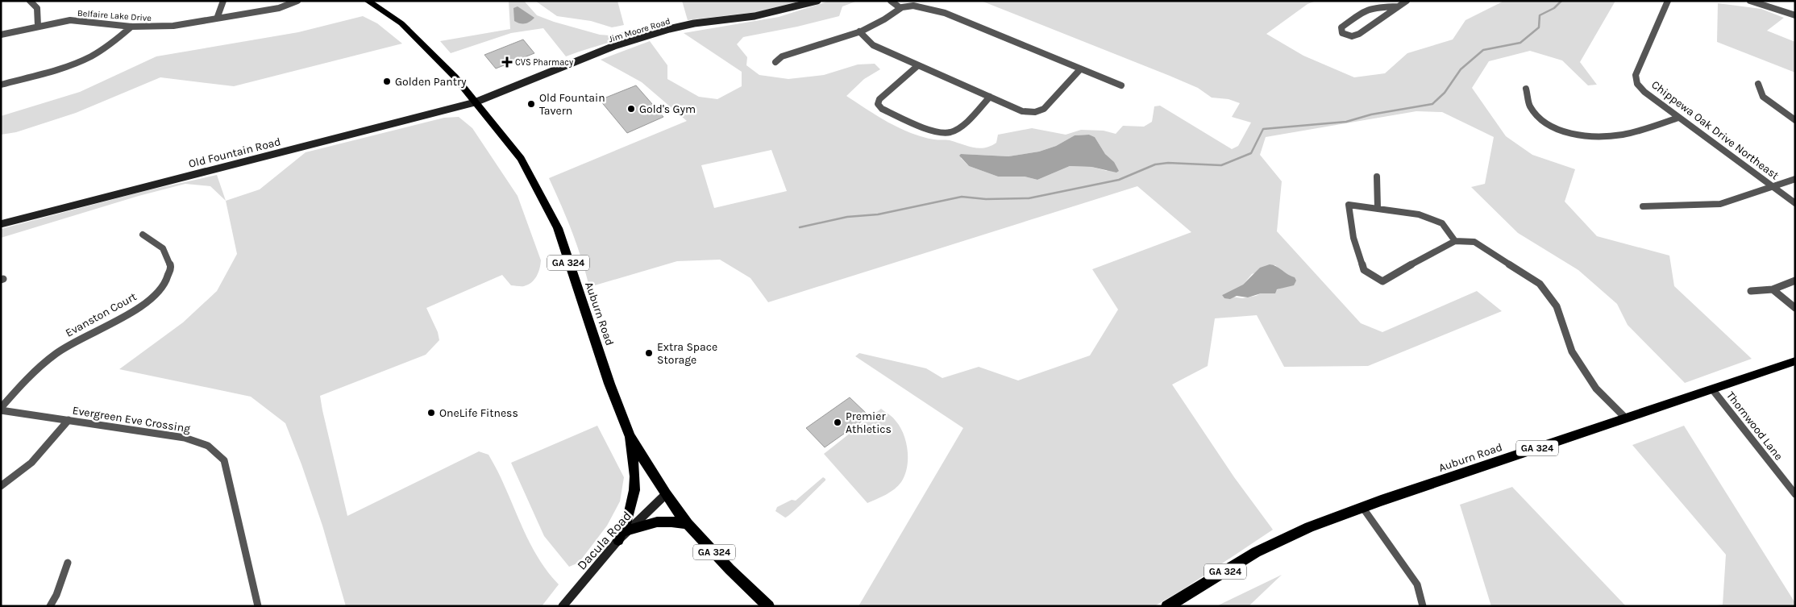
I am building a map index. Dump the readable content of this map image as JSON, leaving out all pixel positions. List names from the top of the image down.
{
  "streets": {
    "main road": ["GA 324", "Auburn Road"],
    "street": [
      "Belfaire Lake Drive",
      "Jim Moore Road",
      "Chippewa Oak Drive Northeast",
      "Old Fountain Road",
      "Evanston Court",
      "Evergreen Eve Crossing",
      "Thornwood Lane",
      "Dacula Road"
    ]
  },
  "crossings": [
    ["Jim Moore Road", "Old Fountain Road"],
    ["Jim Moore Road", "Auburn Road"],
    ["Old Fountain Road", "Auburn Road"],
    ["Auburn Road", "Thornwood Lane"],
    ["Auburn Road", "Dacula Road"],
    ["Evanston Court", "Evergreen Eve Crossing"]
  ],
  "places": {
    "health": ["CVS Pharmacy"],
    "other": [
      "Golden Pantry",
      "Old Fountain Tavern",
      "Gold's Gym",
      "Extra Space Storage",
      "OneLife Fitness",
      "Premier Athletics"
    ]
  }
}
